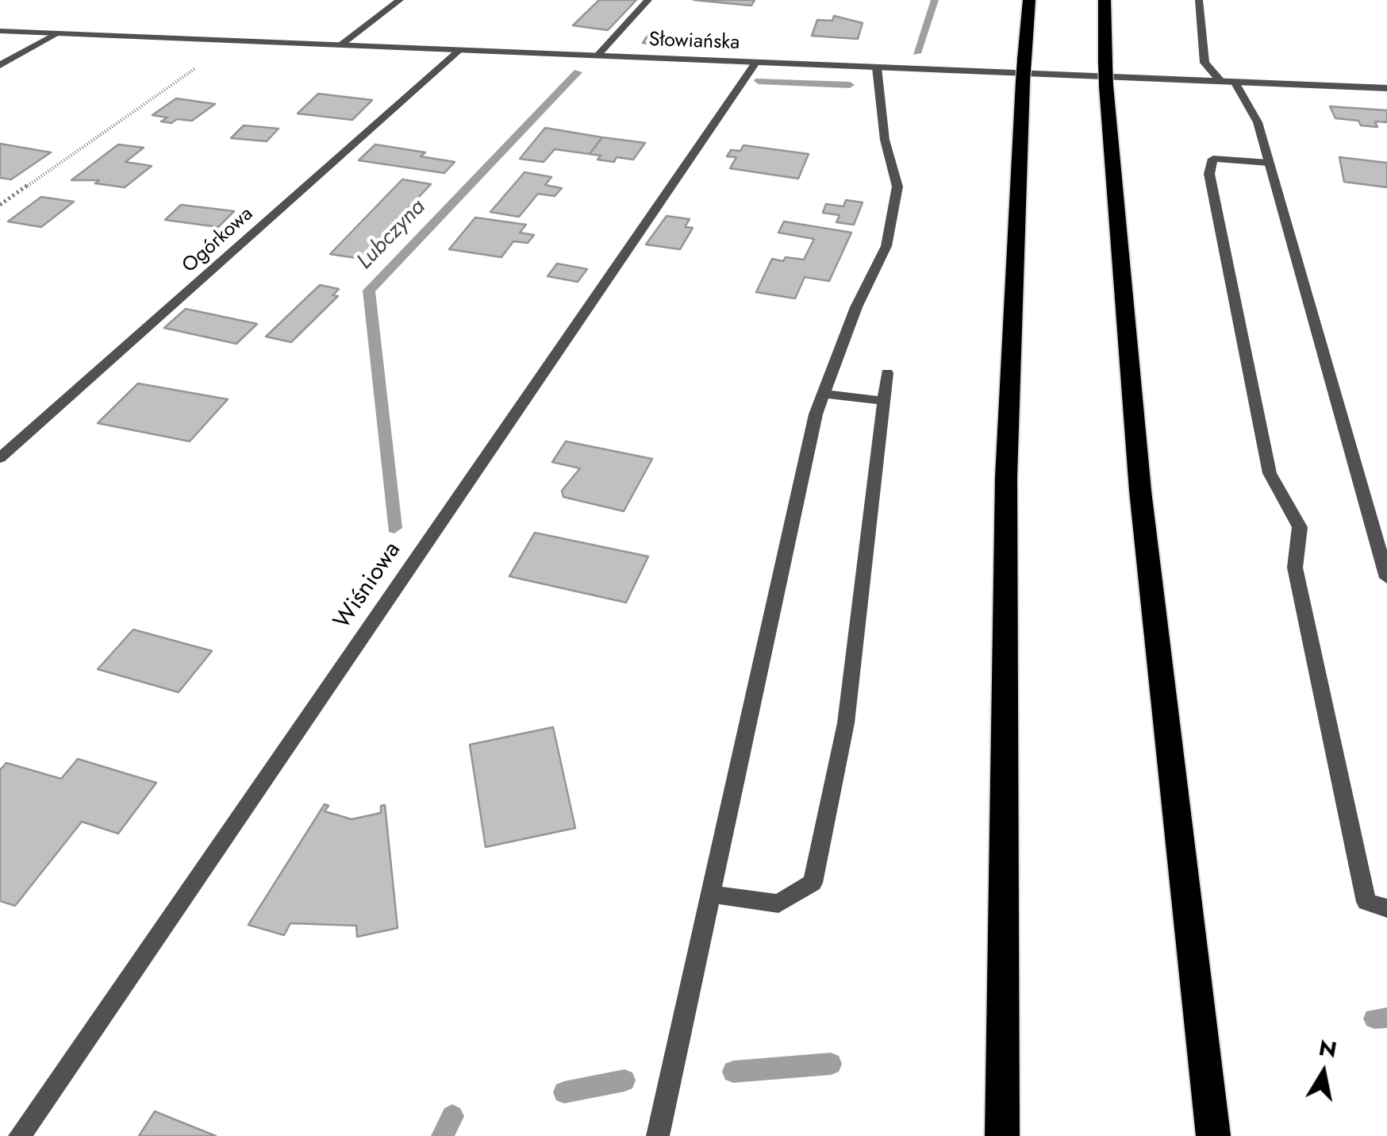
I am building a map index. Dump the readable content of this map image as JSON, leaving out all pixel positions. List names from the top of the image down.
{
  "streets": {
    "street": ["Słowiańska", "Ogórkowa", "Wiśniowa"]
  },
  "crossings": [
    ["Słowiańska", "Ogórkowa"],
    ["Słowiańska", "Wiśniowa"]
  ],
  "water": ["Lubczyna"],
  "north": "top"
}
